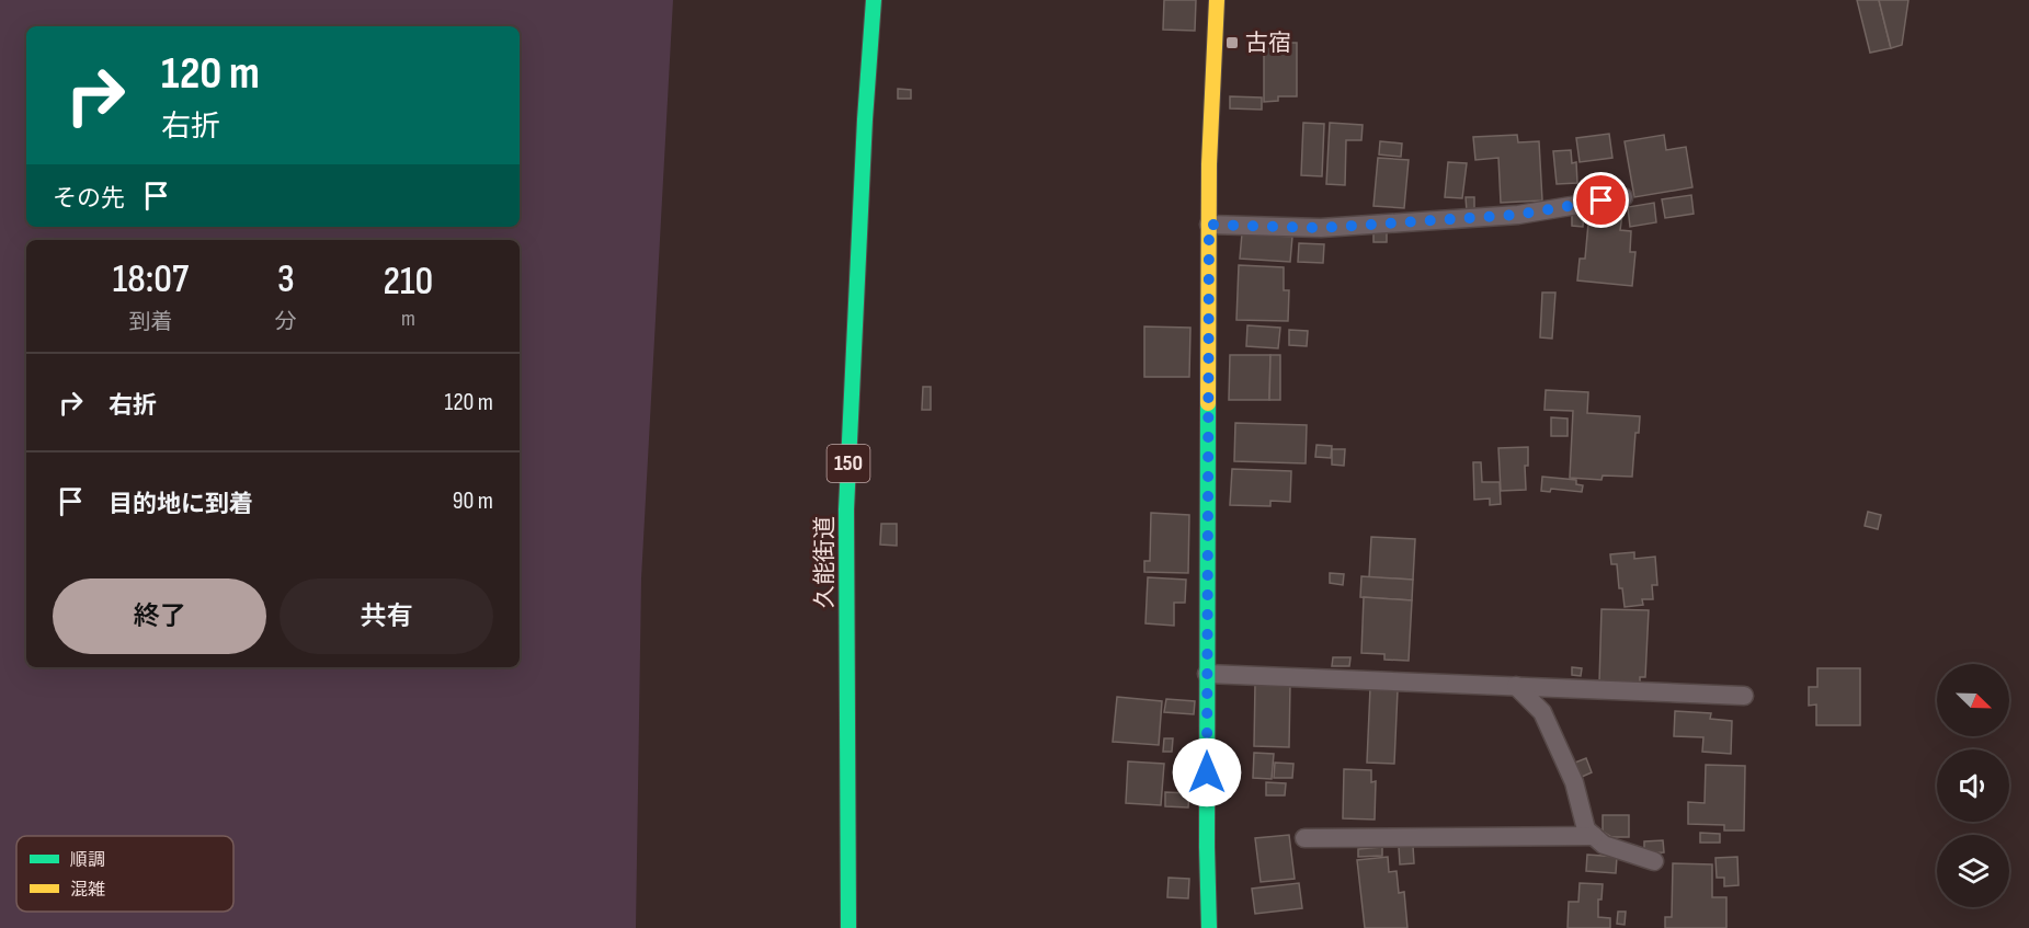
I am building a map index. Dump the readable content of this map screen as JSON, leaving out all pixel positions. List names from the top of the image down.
{
  "streets": {
    "main road": ["150", "久能街道"]
  },
  "places": {
    "transit": ["古宿"]
  },
  "legend": ["順調", "混雑"],
  "north": "bottom right",
  "page": {
    "turn": ["120 m", "右折"],
    "then": "その先",
    "eta": [
      "18:07",
      "到着",
      "3",
      "分",
      "210",
      "m"
    ],
    "list": [
      {
        "name": "右折",
        "value": "120 m"
      },
      {
        "name": "目的地に到着",
        "value": "90 m"
      }
    ],
    "buttons": ["終了", "共有"]
  }
}
